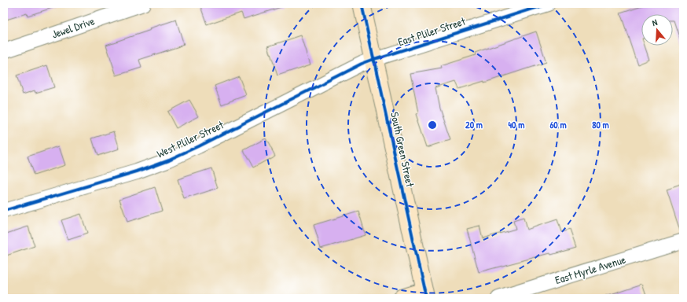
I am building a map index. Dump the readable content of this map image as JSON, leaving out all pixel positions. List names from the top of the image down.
{
  "streets": {
    "street": [
      "Jewel Drive",
      "East Pliler Street",
      "West Pliler Street",
      "South Green Street",
      "East Myrle Avenue"
    ]
  },
  "crossings": [
    ["East Pliler Street", "West Pliler Street"],
    ["East Pliler Street", "South Green Street"],
    ["West Pliler Street", "South Green Street"]
  ],
  "north": "top",
  "rings": [
    "20 m",
    "40 m",
    "60 m",
    "80 m"
  ]
}
